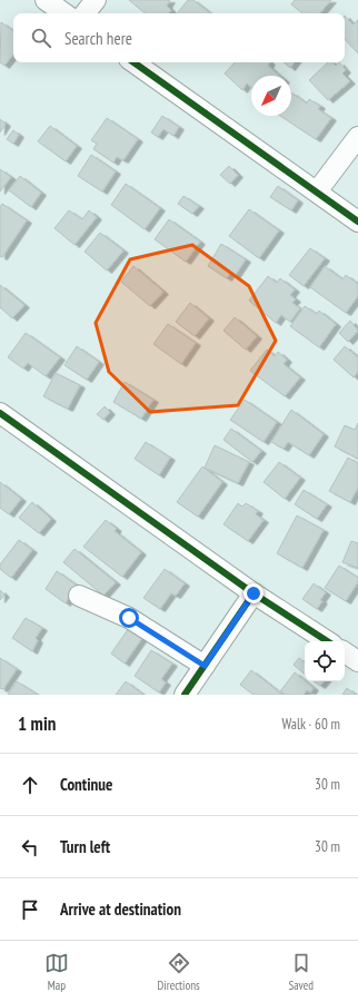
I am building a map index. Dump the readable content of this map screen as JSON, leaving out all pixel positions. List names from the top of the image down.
{
  "north": "bottom left",
  "page": {
    "search": "Search here",
    "heading": ["1 min", "Walk · 60 m"],
    "list": [
      ["Continue", "30 m"],
      ["Turn left", "30 m"],
      "Arrive at destination"
    ],
    "nav": ["Map", "Directions", "Saved"]
  }
}
